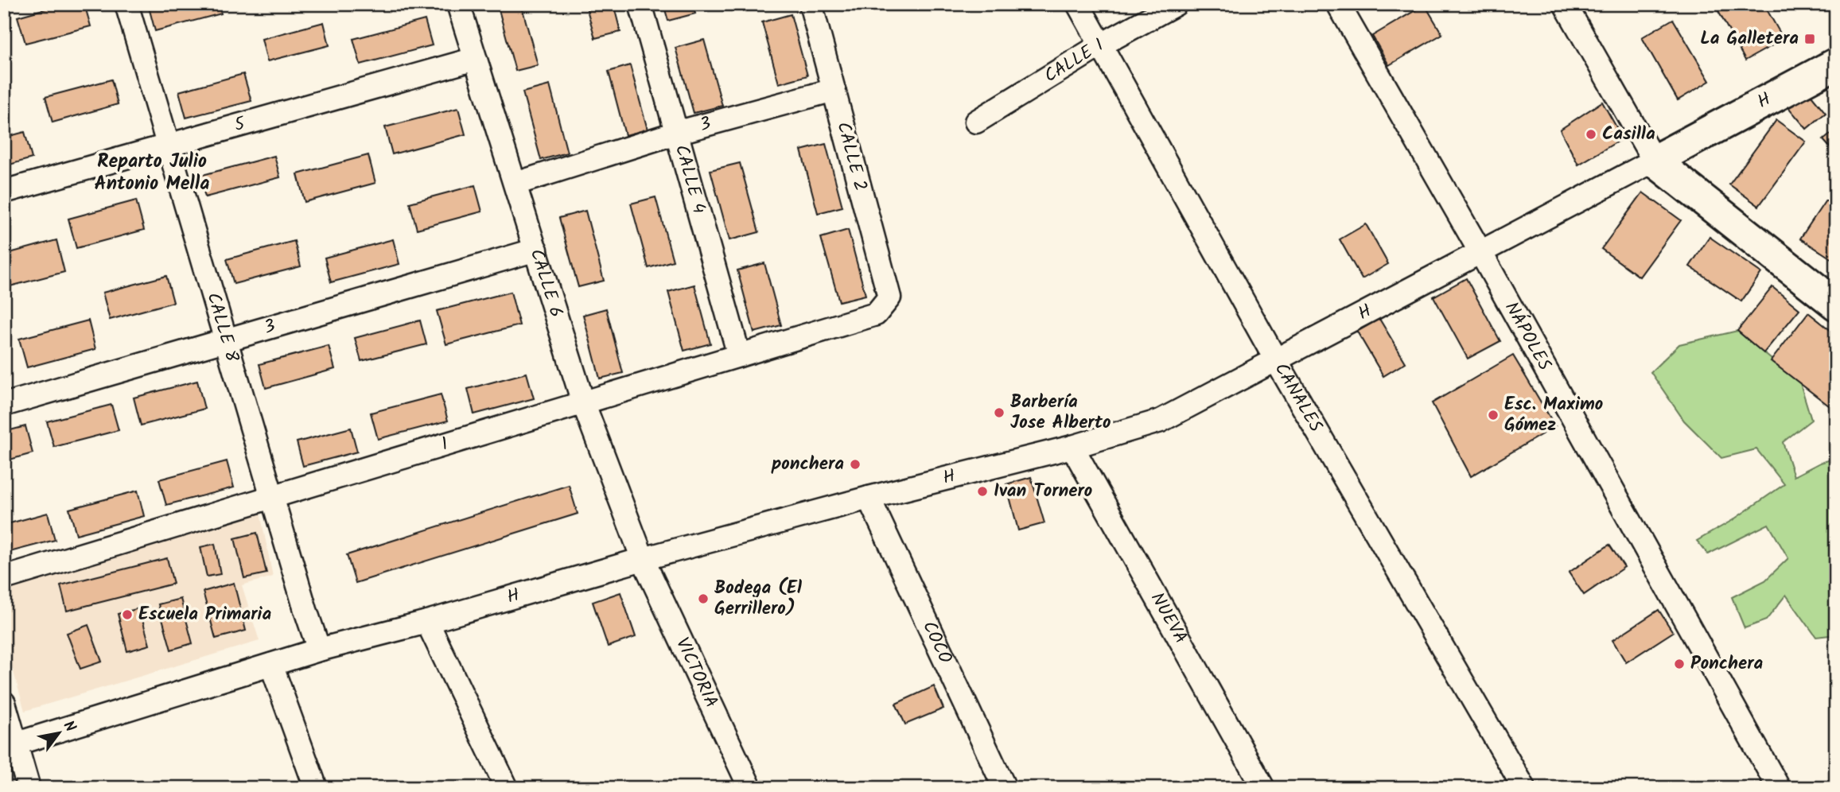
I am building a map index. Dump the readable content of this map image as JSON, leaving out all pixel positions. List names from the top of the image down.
{
  "streets": {
    "main road": ["H"],
    "street": [
      "CALLE I",
      "5",
      "3",
      "CALLE 2",
      "CALLE 4",
      "CALLE 6",
      "CALLE 8",
      "NÁPOLES",
      "CANALES",
      "1",
      "NUEVA",
      "COCO",
      "VICTORIA"
    ]
  },
  "crossings": [
    ["CALLE I", "CANALES"],
    ["H", "CALLE 6"],
    ["H", "CALLE 8"],
    ["H", "NÁPOLES"],
    ["H", "CANALES"],
    ["H", "NUEVA"],
    ["H", "COCO"],
    ["H", "VICTORIA"],
    ["5", "CALLE 6"],
    ["5", "CALLE 8"],
    ["3", "CALLE 2"],
    ["3", "CALLE 4"],
    ["3", "CALLE 6"],
    ["3", "CALLE 8"],
    ["CALLE 2", "1"],
    ["CALLE 4", "1"],
    ["CALLE 6", "1"],
    ["CALLE 6", "VICTORIA"],
    ["CALLE 8", "1"]
  ],
  "districts": ["Reparto Julio Antonio Mella"],
  "places": {
    "transit": ["La Galletera"],
    "other": [
      "Casilla",
      "Barbería Jose Alberto",
      "Esc. Maximo Gómez",
      "ponchera",
      "Ivan Tornero",
      "Bodega (El Gerrillero)",
      "Escuela Primaria",
      "Ponchera"
    ]
  },
  "north": "top right"
}
